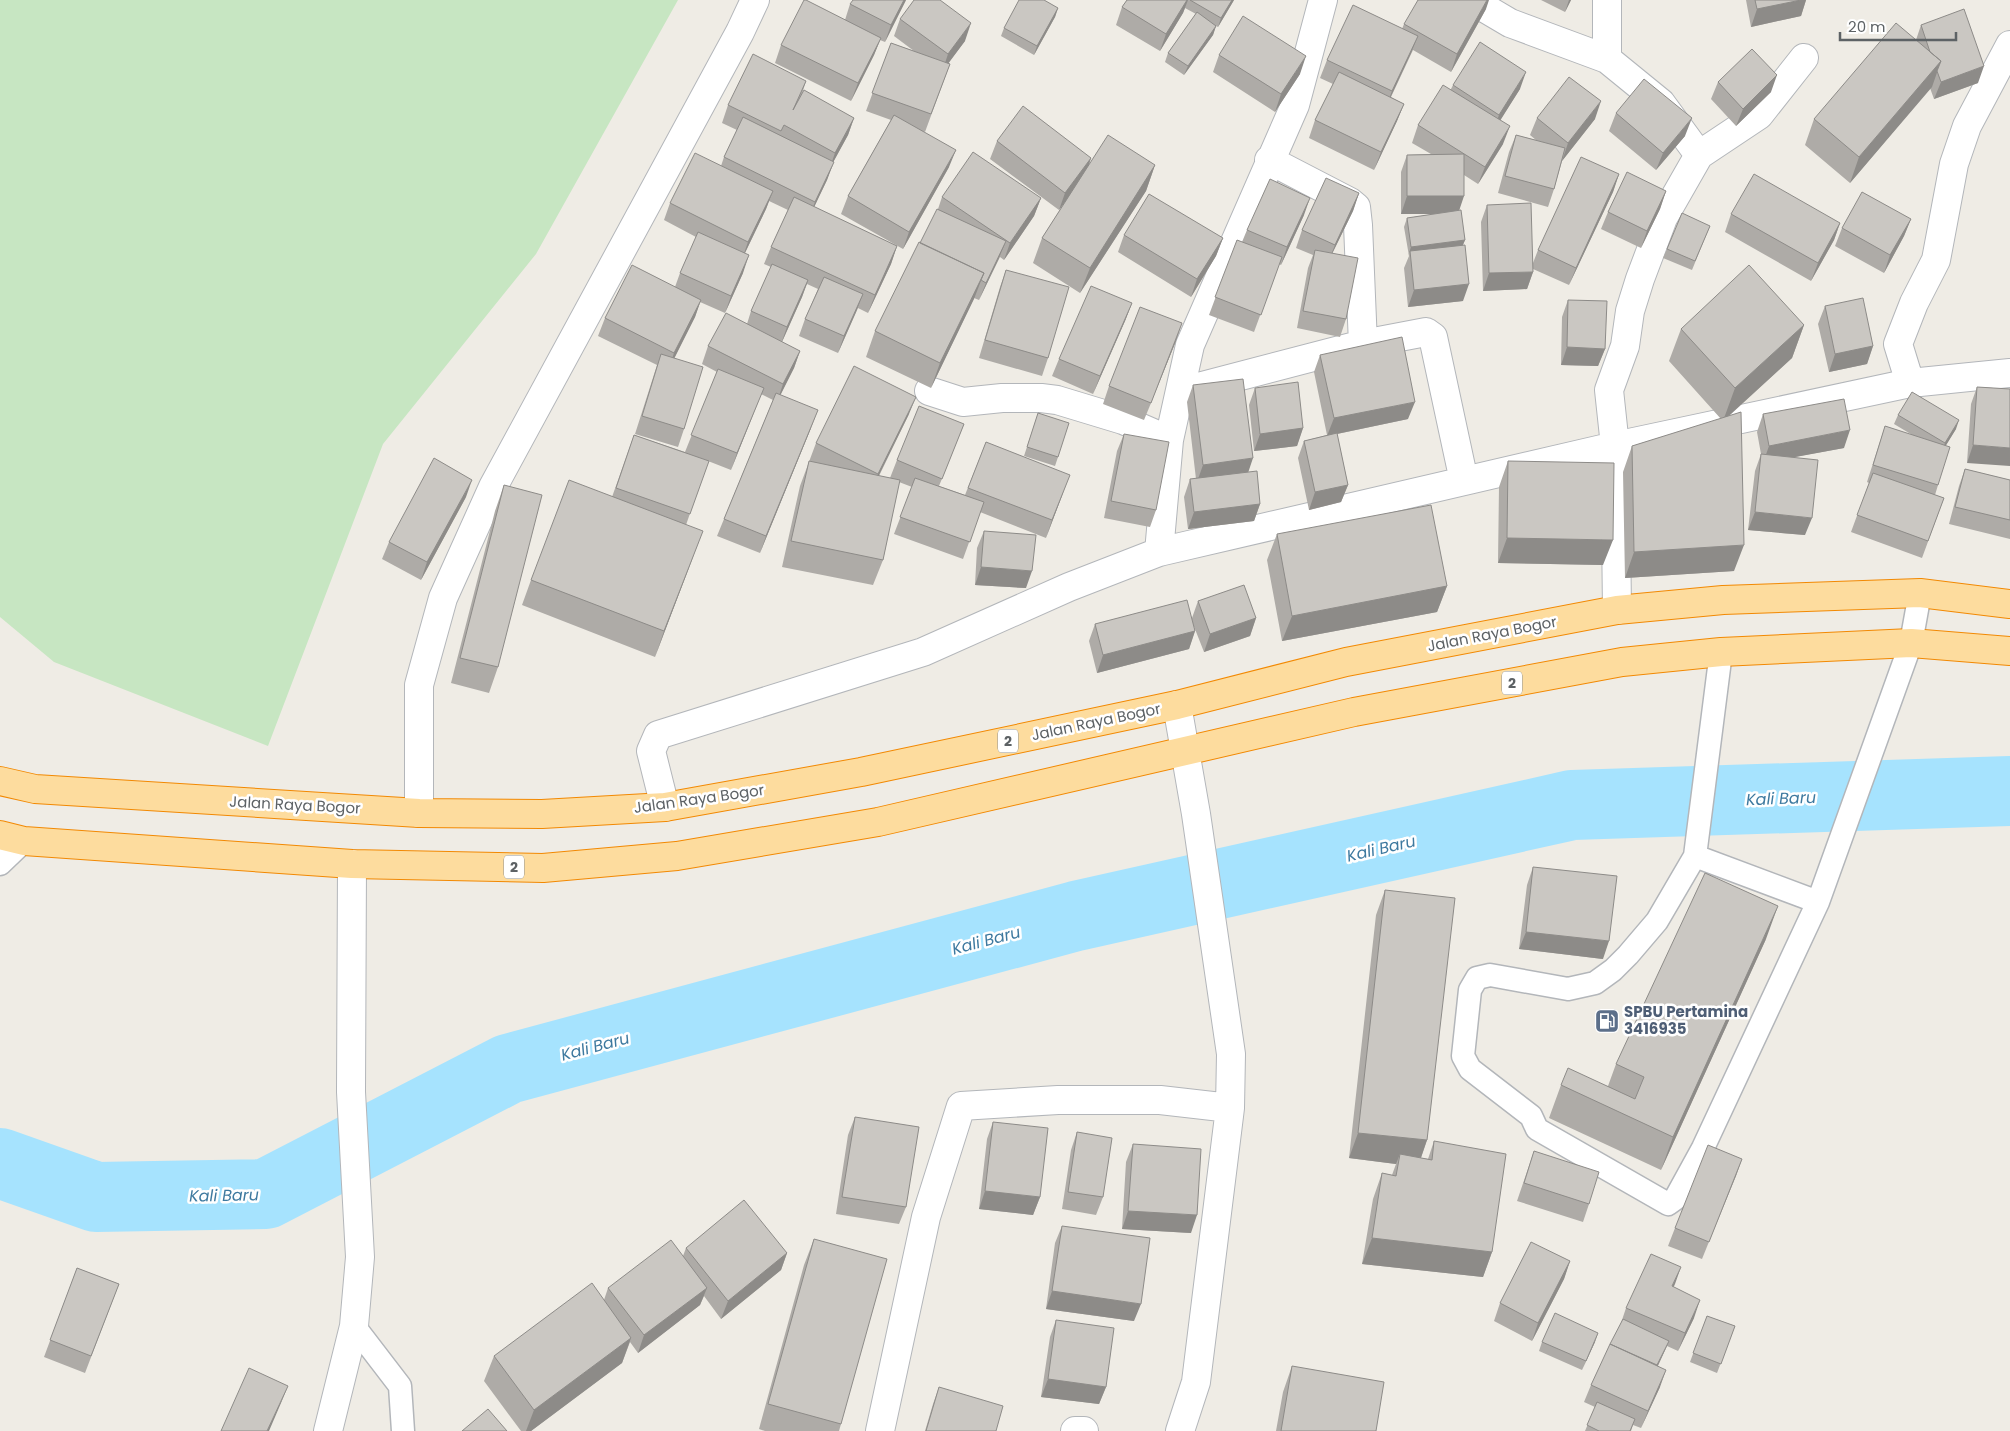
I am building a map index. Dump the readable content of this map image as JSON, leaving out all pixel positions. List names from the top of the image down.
{
  "streets": {
    "highway": ["Jalan Raya Bogor", "2"]
  },
  "water": ["Kali Baru"],
  "places": {
    "fuel station": ["SPBU Pertamina 3416935"]
  },
  "scale_bar": "20 m"
}
